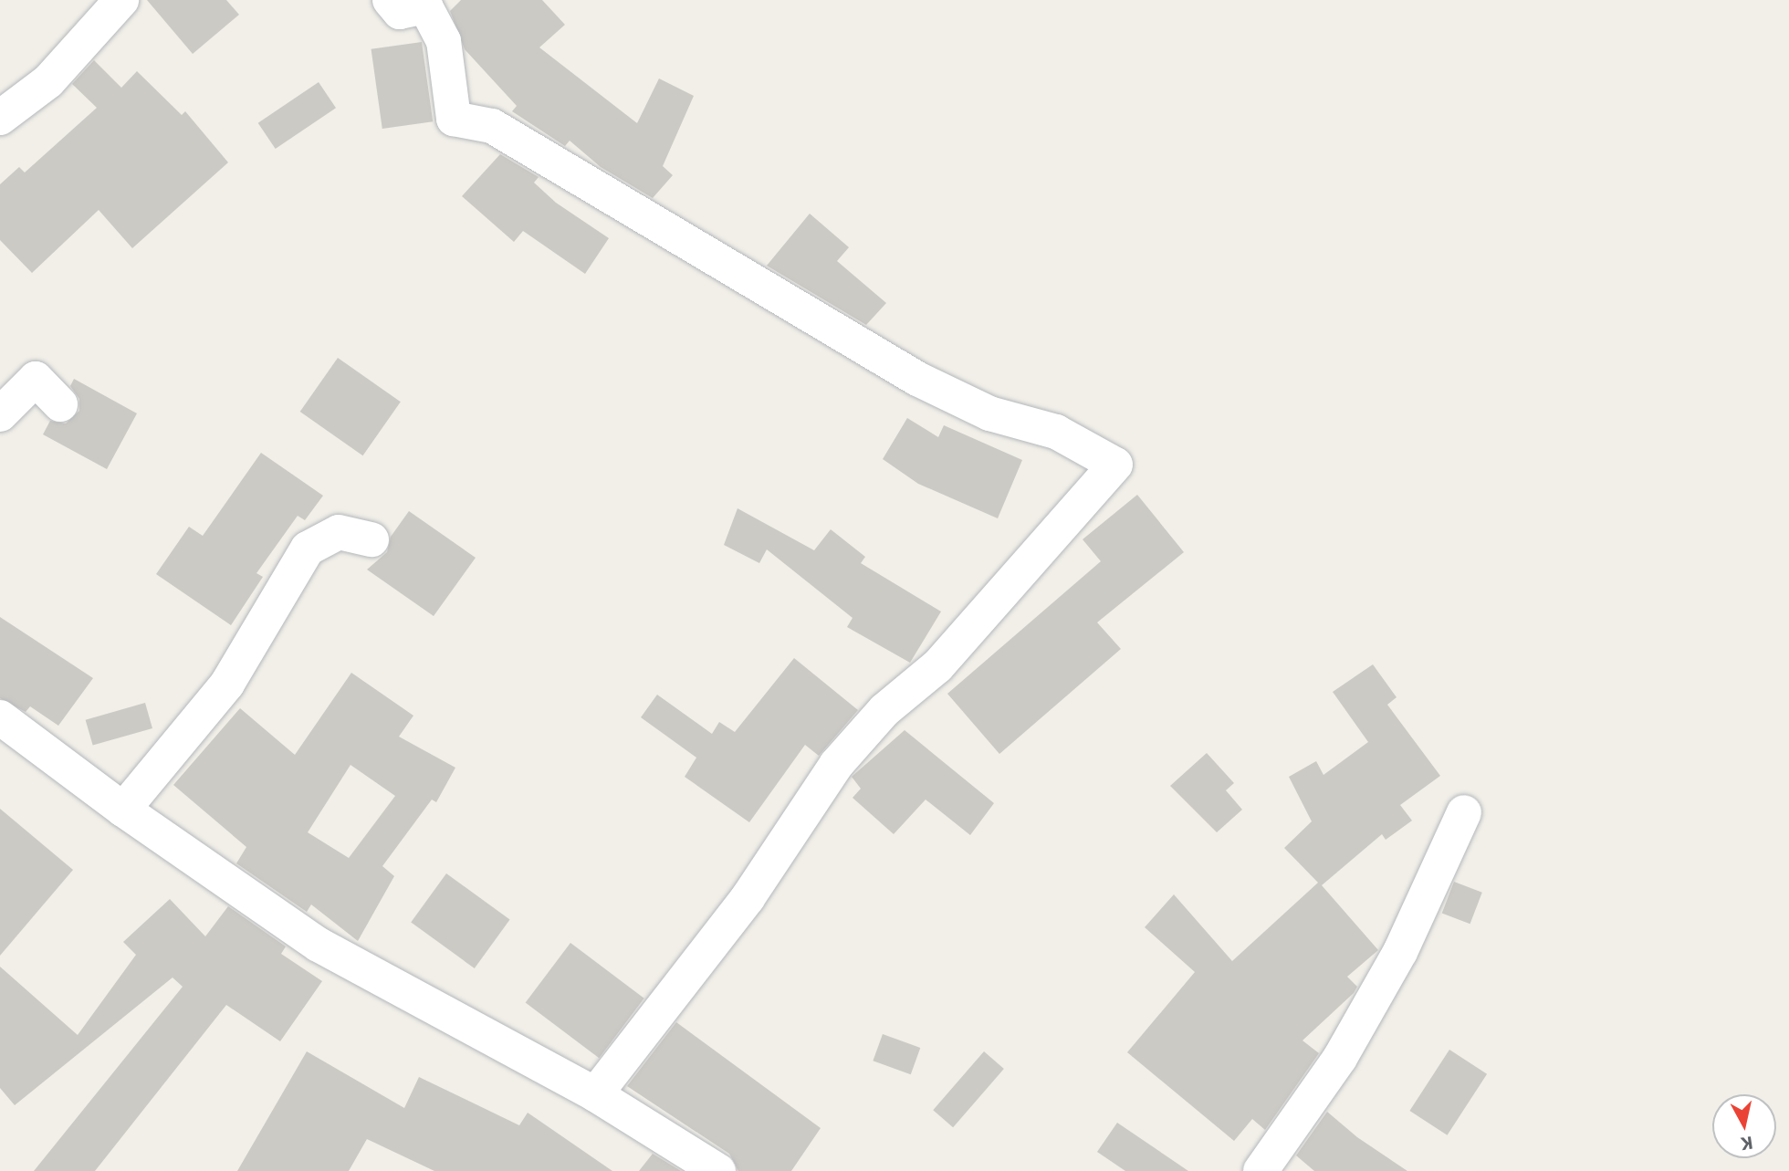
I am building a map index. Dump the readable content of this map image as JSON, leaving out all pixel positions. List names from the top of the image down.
{
  "north": "bottom"
}
